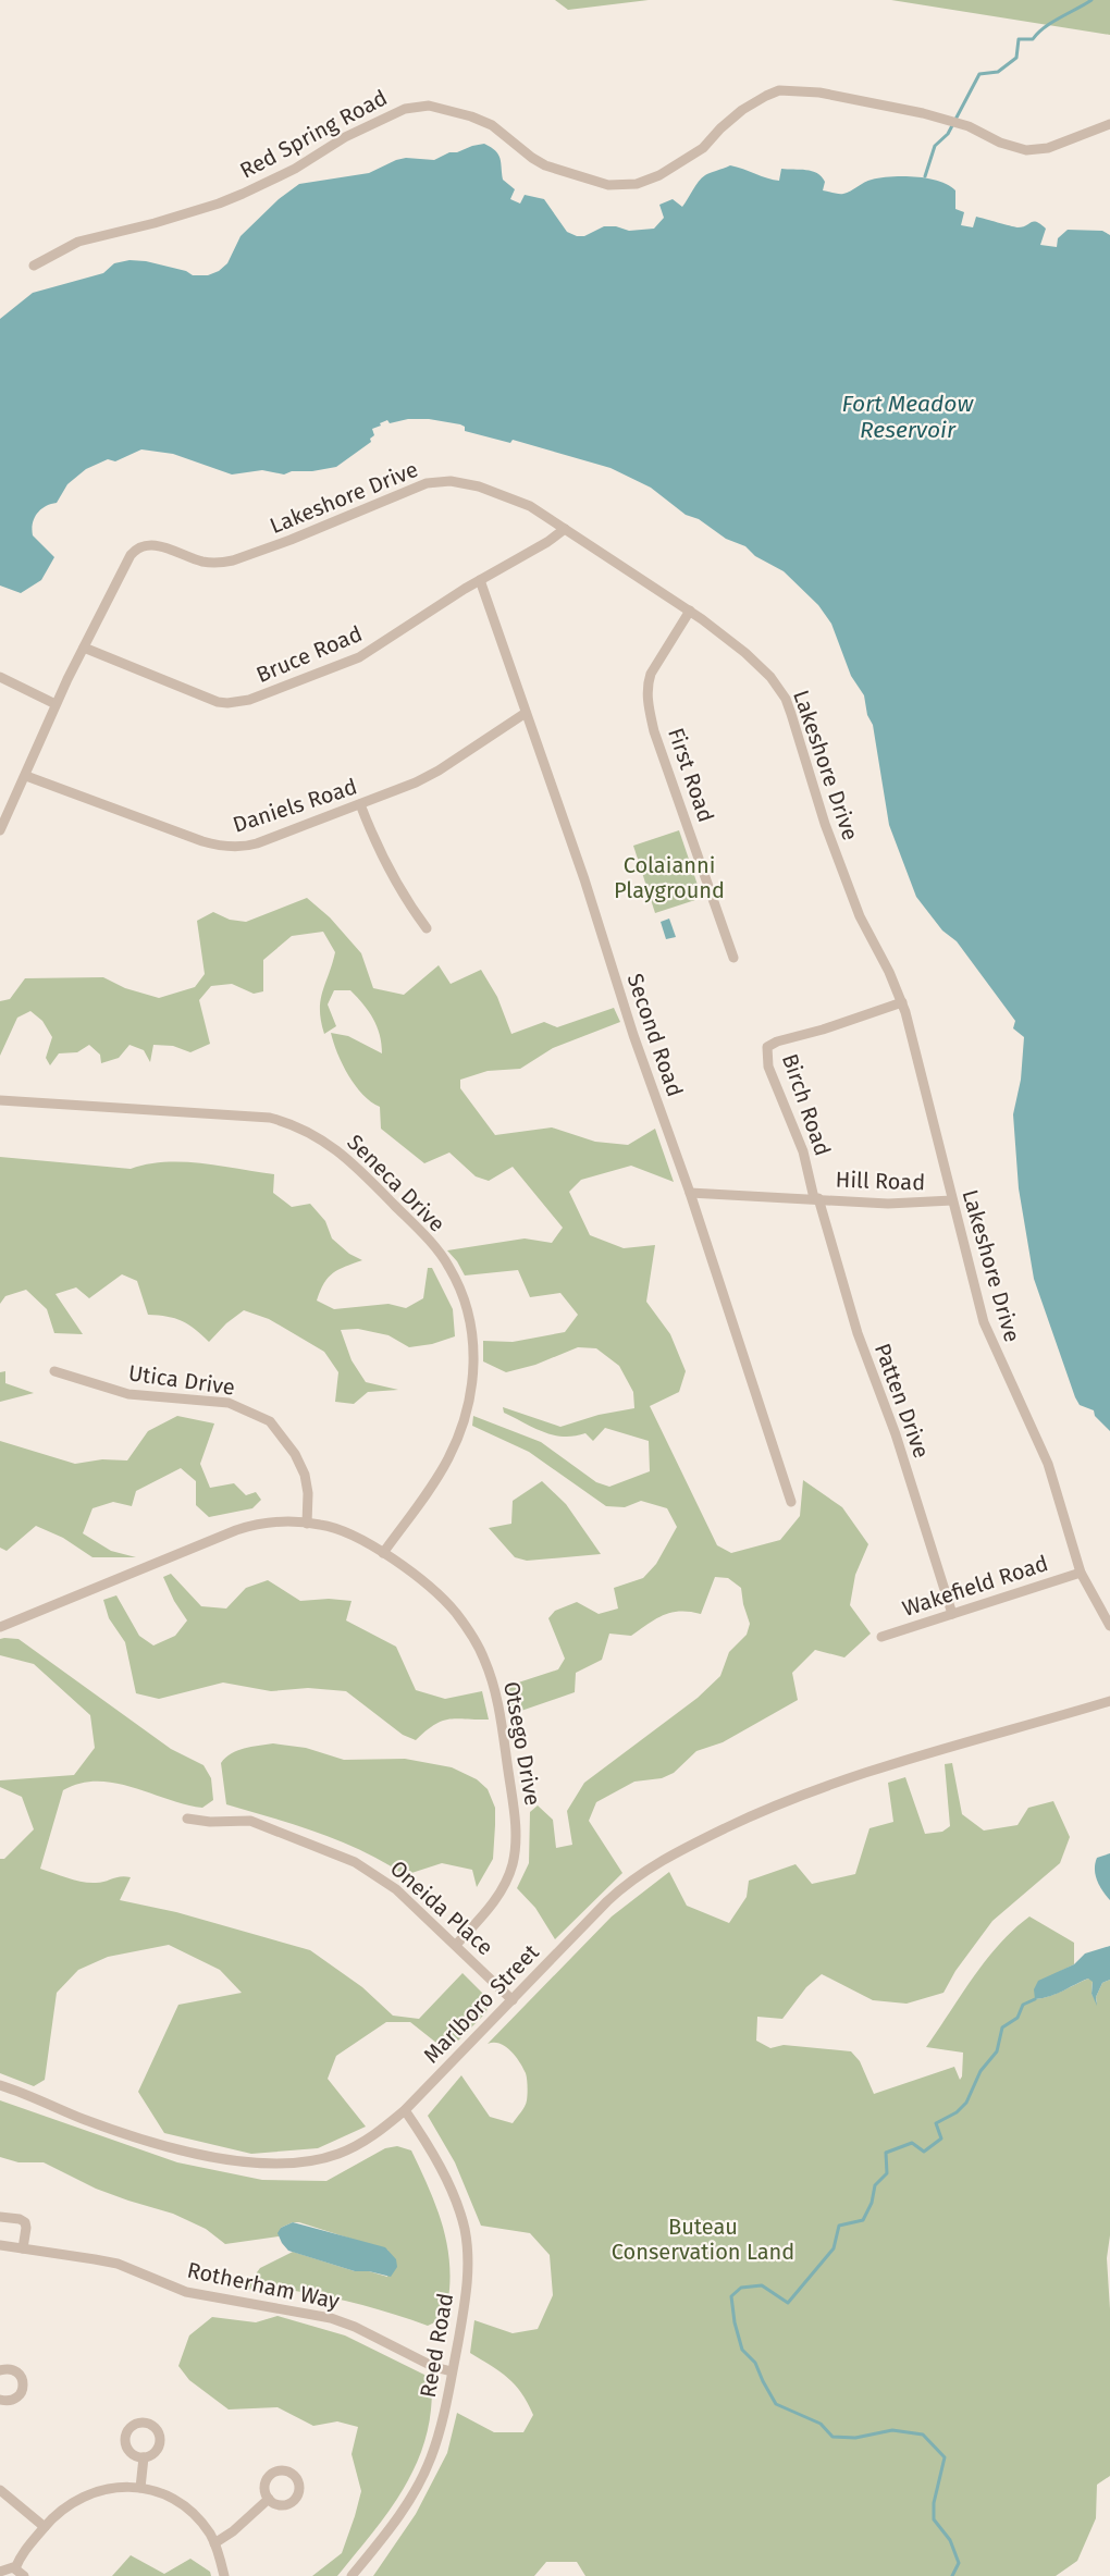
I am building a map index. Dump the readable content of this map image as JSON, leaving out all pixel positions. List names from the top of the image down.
{
  "streets": {
    "street": [
      "Red Spring Road",
      "Lakeshore Drive",
      "Bruce Road",
      "First Road",
      "Daniels Road",
      "Second Road",
      "Birch Road",
      "Hill Road",
      "Seneca Drive",
      "Utica Drive",
      "Patten Drive",
      "Wakefield Road",
      "Otsego Drive",
      "Oneida Place",
      "Marlboro Street",
      "Rotherham Way",
      "Reed Road"
    ]
  },
  "crossings": [
    ["Lakeshore Drive", "Bruce Road"],
    ["Lakeshore Drive", "First Road"],
    ["Lakeshore Drive", "Daniels Road"],
    ["Lakeshore Drive", "Birch Road"],
    ["Lakeshore Drive", "Hill Road"],
    ["Lakeshore Drive", "Wakefield Road"],
    ["Bruce Road", "Second Road"],
    ["Daniels Road", "Second Road"],
    ["Second Road", "Hill Road"],
    ["Birch Road", "Hill Road"],
    ["Birch Road", "Patten Drive"],
    ["Hill Road", "Patten Drive"],
    ["Seneca Drive", "Otsego Drive"],
    ["Utica Drive", "Otsego Drive"],
    ["Patten Drive", "Wakefield Road"],
    ["Otsego Drive", "Oneida Place"],
    ["Oneida Place", "Marlboro Street"],
    ["Marlboro Street", "Reed Road"],
    ["Rotherham Way", "Reed Road"]
  ],
  "water": ["Fort Meadow Reservoir"],
  "parks": ["Colaianni Playground", "Buteau Conservation Land"]
}
